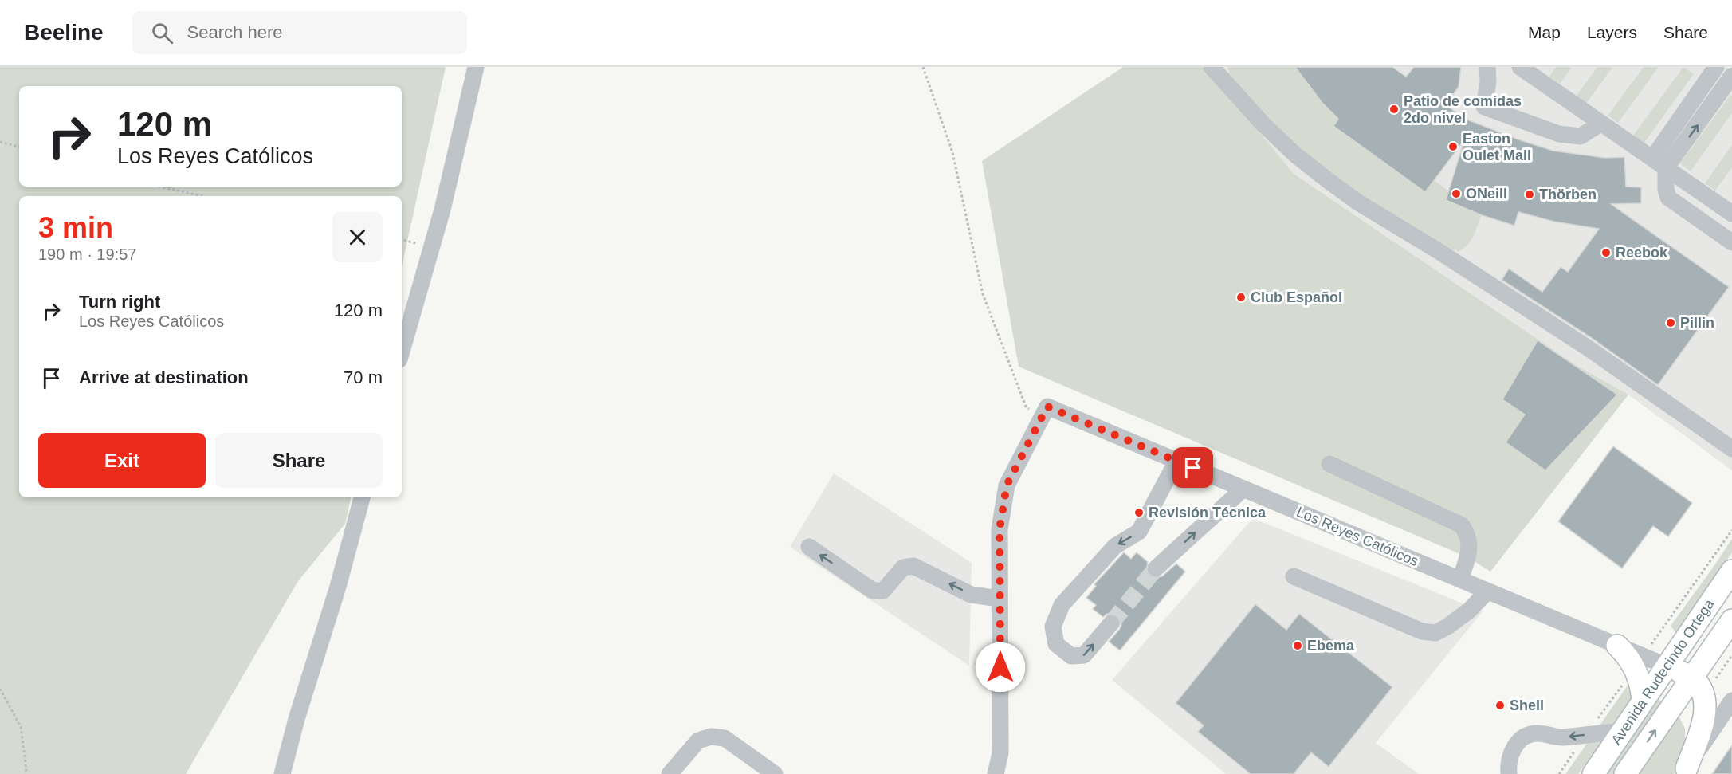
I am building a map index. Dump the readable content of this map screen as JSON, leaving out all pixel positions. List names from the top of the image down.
{
  "streets": {
    "main road": ["Avenida Rudecindo Ortega"],
    "street": ["Los Reyes Católicos"]
  },
  "crossings": [
    ["Los Reyes Católicos", "Avenida Rudecindo Ortega"]
  ],
  "places": [
    "Patio de comidas 2do nivel",
    "Easton Oulet Mall",
    "ONeill",
    "Thörben",
    "Reebok",
    "Club Español",
    "Pillin",
    "Revisión Técnica",
    "Ebema",
    "Shell"
  ],
  "page": {
    "header": "Beeline",
    "search": "Search here",
    "nav": ["Map", "Layers", "Share"],
    "turn": ["120 m", "Los Reyes Católicos"],
    "heading": ["3 min", "190 m · 19:57"],
    "list": [
      {
        "name": "Turn right",
        "note": "Los Reyes Católicos",
        "value": "120 m"
      },
      {
        "name": "Arrive at destination",
        "value": "70 m"
      }
    ],
    "buttons": ["Exit", "Share"]
  }
}
